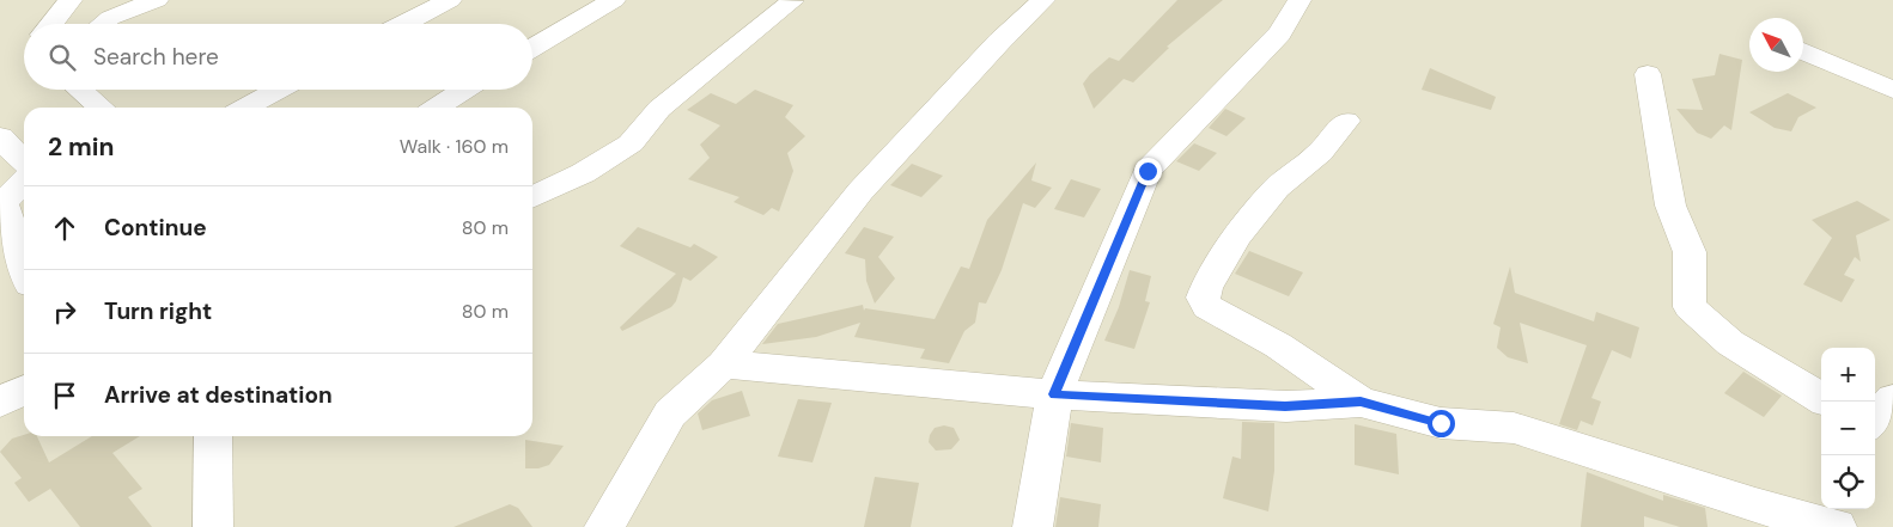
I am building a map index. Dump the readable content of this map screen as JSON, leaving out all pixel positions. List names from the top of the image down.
{
  "north": "top left",
  "page": {
    "search": "Search here",
    "heading": ["2 min", "Walk · 160 m"],
    "list": [
      ["Continue", "80 m"],
      ["Turn right", "80 m"],
      "Arrive at destination"
    ],
    "map_buttons": ["+", "−"]
  }
}
